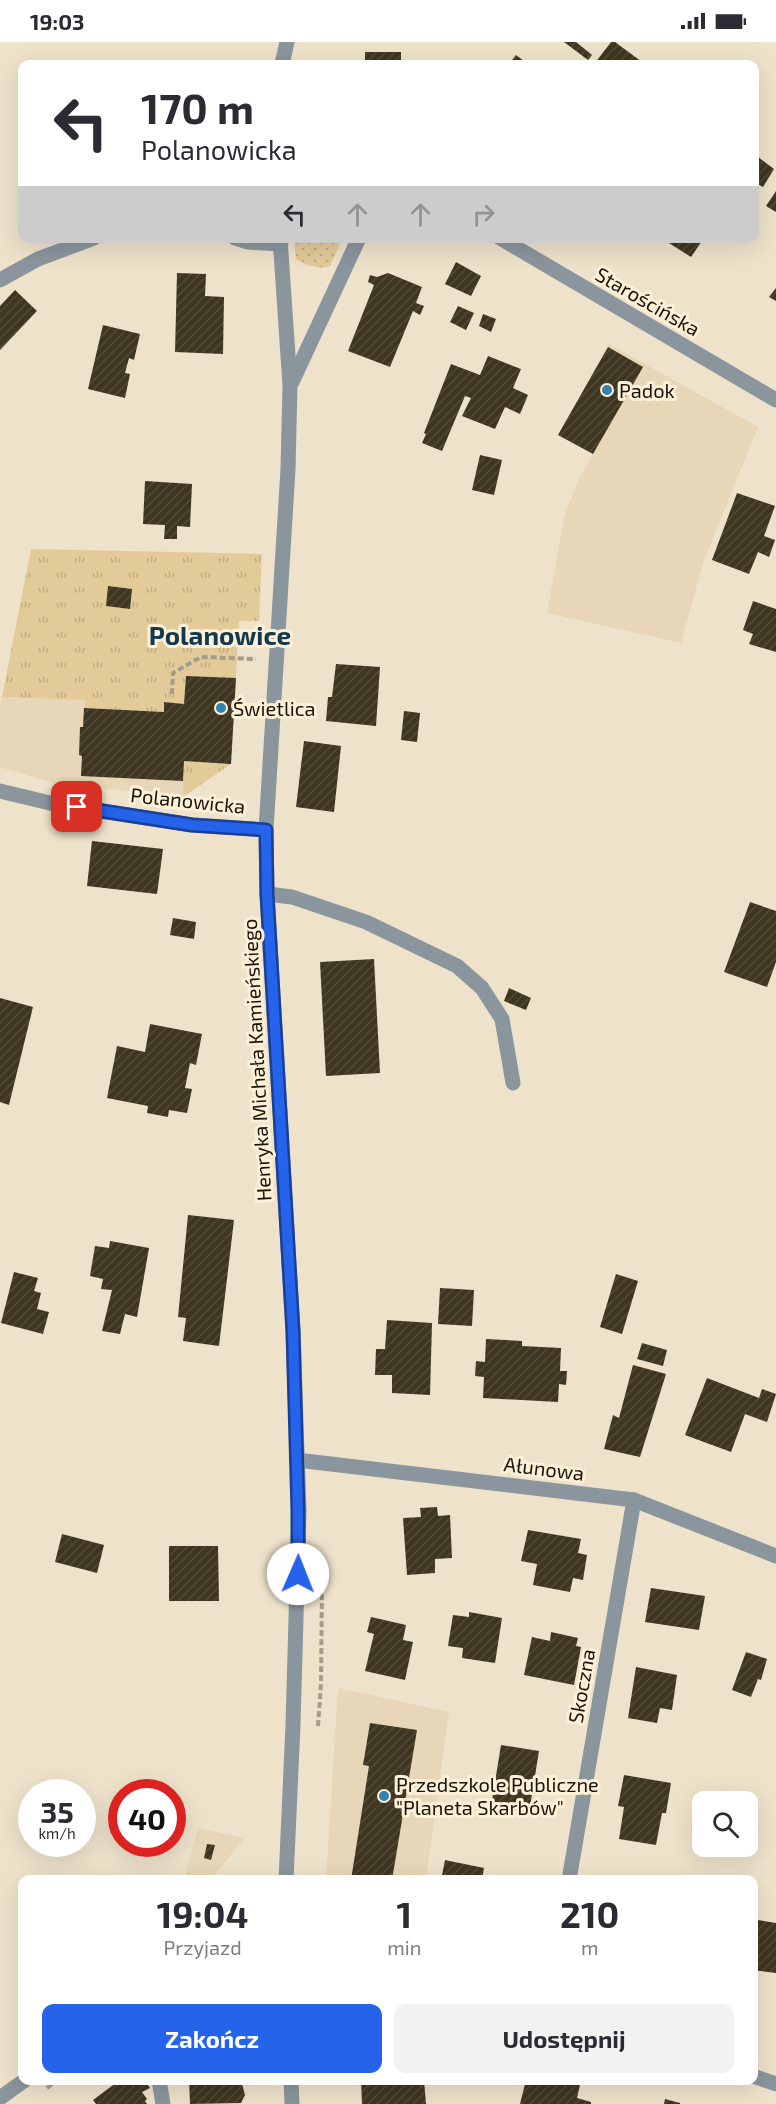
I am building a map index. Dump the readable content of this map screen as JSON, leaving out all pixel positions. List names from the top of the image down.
{
  "streets": {
    "street": [
      "Starościńska",
      "Polanowicka",
      "Henryka Michała Kamieńskiego",
      "Ałunowa",
      "Skoczna"
    ]
  },
  "crossings": [
    ["Polanowicka", "Henryka Michała Kamieńskiego"],
    ["Henryka Michała Kamieńskiego", "Ałunowa"],
    ["Ałunowa", "Skoczna"]
  ],
  "districts": ["Polanowice"],
  "places": ["Padok", "Świetlica", "Przedszkole Publiczne \"Planeta Skarbów\""],
  "page": {
    "status": "19:03",
    "turn": ["170 m", "Polanowicka"],
    "speed": "35 km/h",
    "limit": "40",
    "eta": [
      "19:04",
      "Przyjazd",
      "1",
      "min",
      "210",
      "m"
    ],
    "buttons": ["Zakończ", "Udostępnij"]
  }
}
